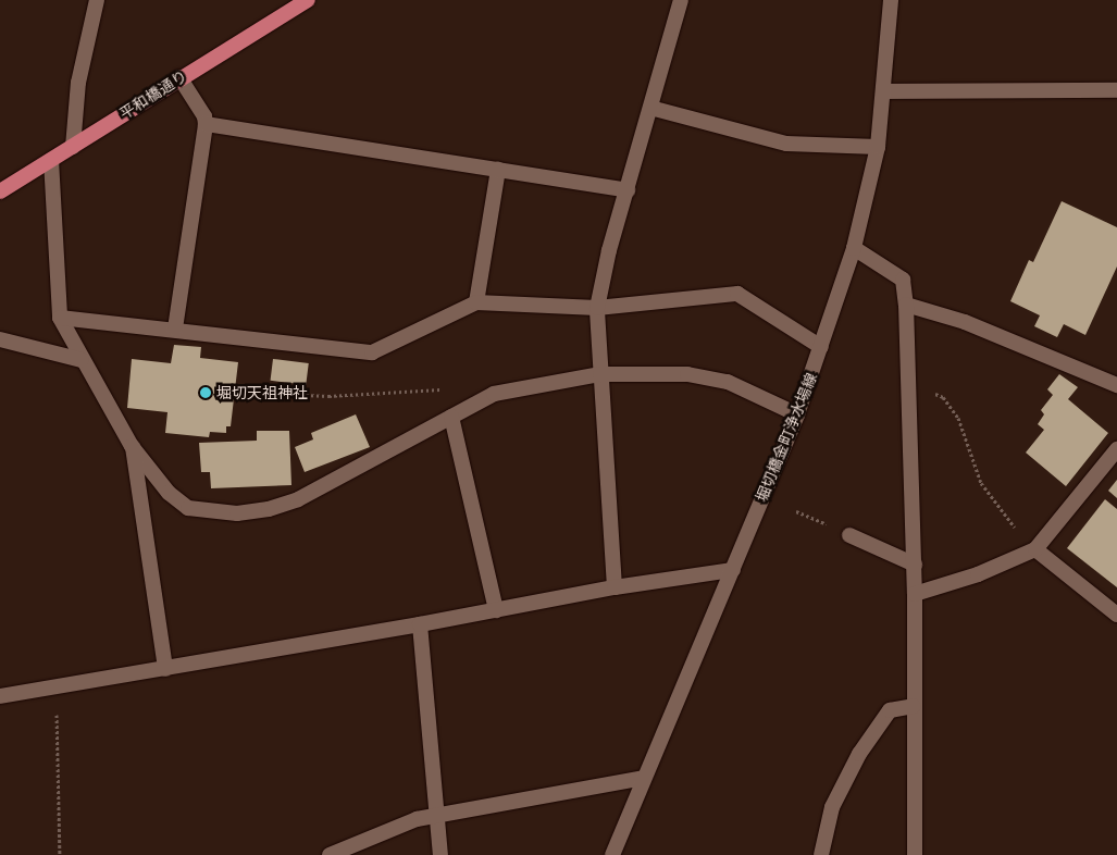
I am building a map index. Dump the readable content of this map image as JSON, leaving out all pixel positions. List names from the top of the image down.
{
  "streets": {
    "main road": ["平和橋通り"],
    "street": ["堀切橋金町浄水場線"]
  },
  "places": ["堀切天祖神社"]
}
